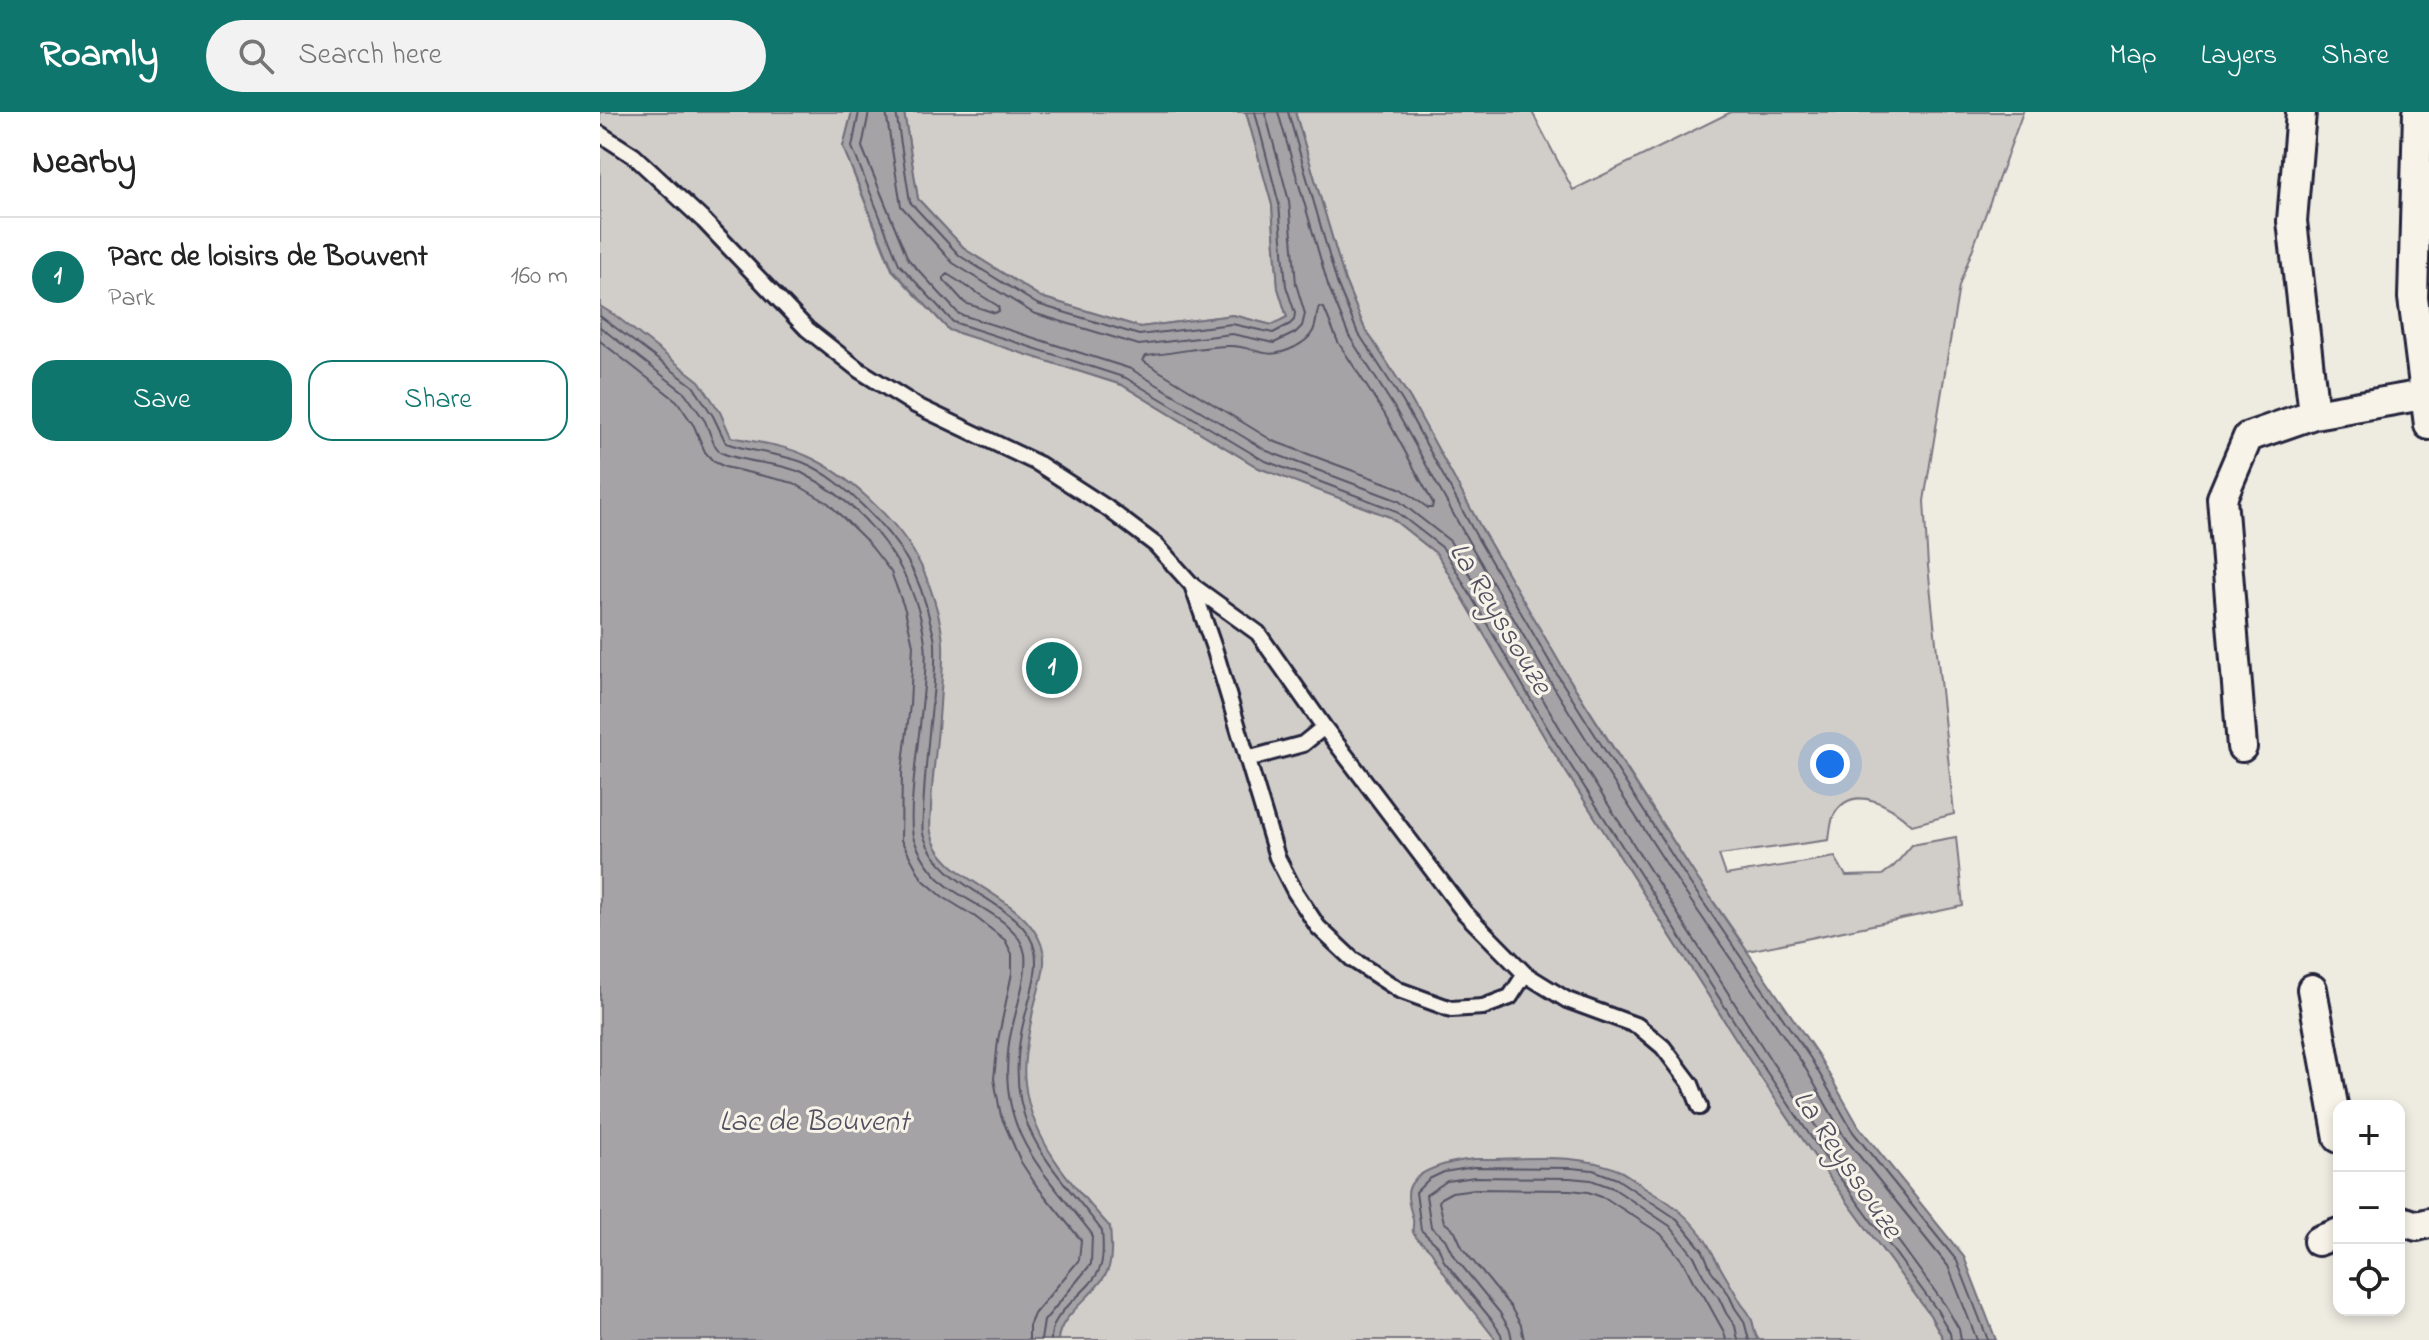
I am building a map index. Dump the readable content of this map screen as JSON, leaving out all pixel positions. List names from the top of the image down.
{
  "water": ["La Reyssouze", "Lac de Bouvent"],
  "page": {
    "header": "Roamly",
    "search": "Search here",
    "nav": ["Map", "Layers", "Share"],
    "heading": "Nearby",
    "list": [
      {
        "mark": "1",
        "name": "Parc de loisirs de Bouvent",
        "note": "Park",
        "value": "160 m"
      }
    ],
    "buttons": ["Save", "Share"],
    "pins": "1",
    "map_buttons": ["+", "−"]
  }
}
